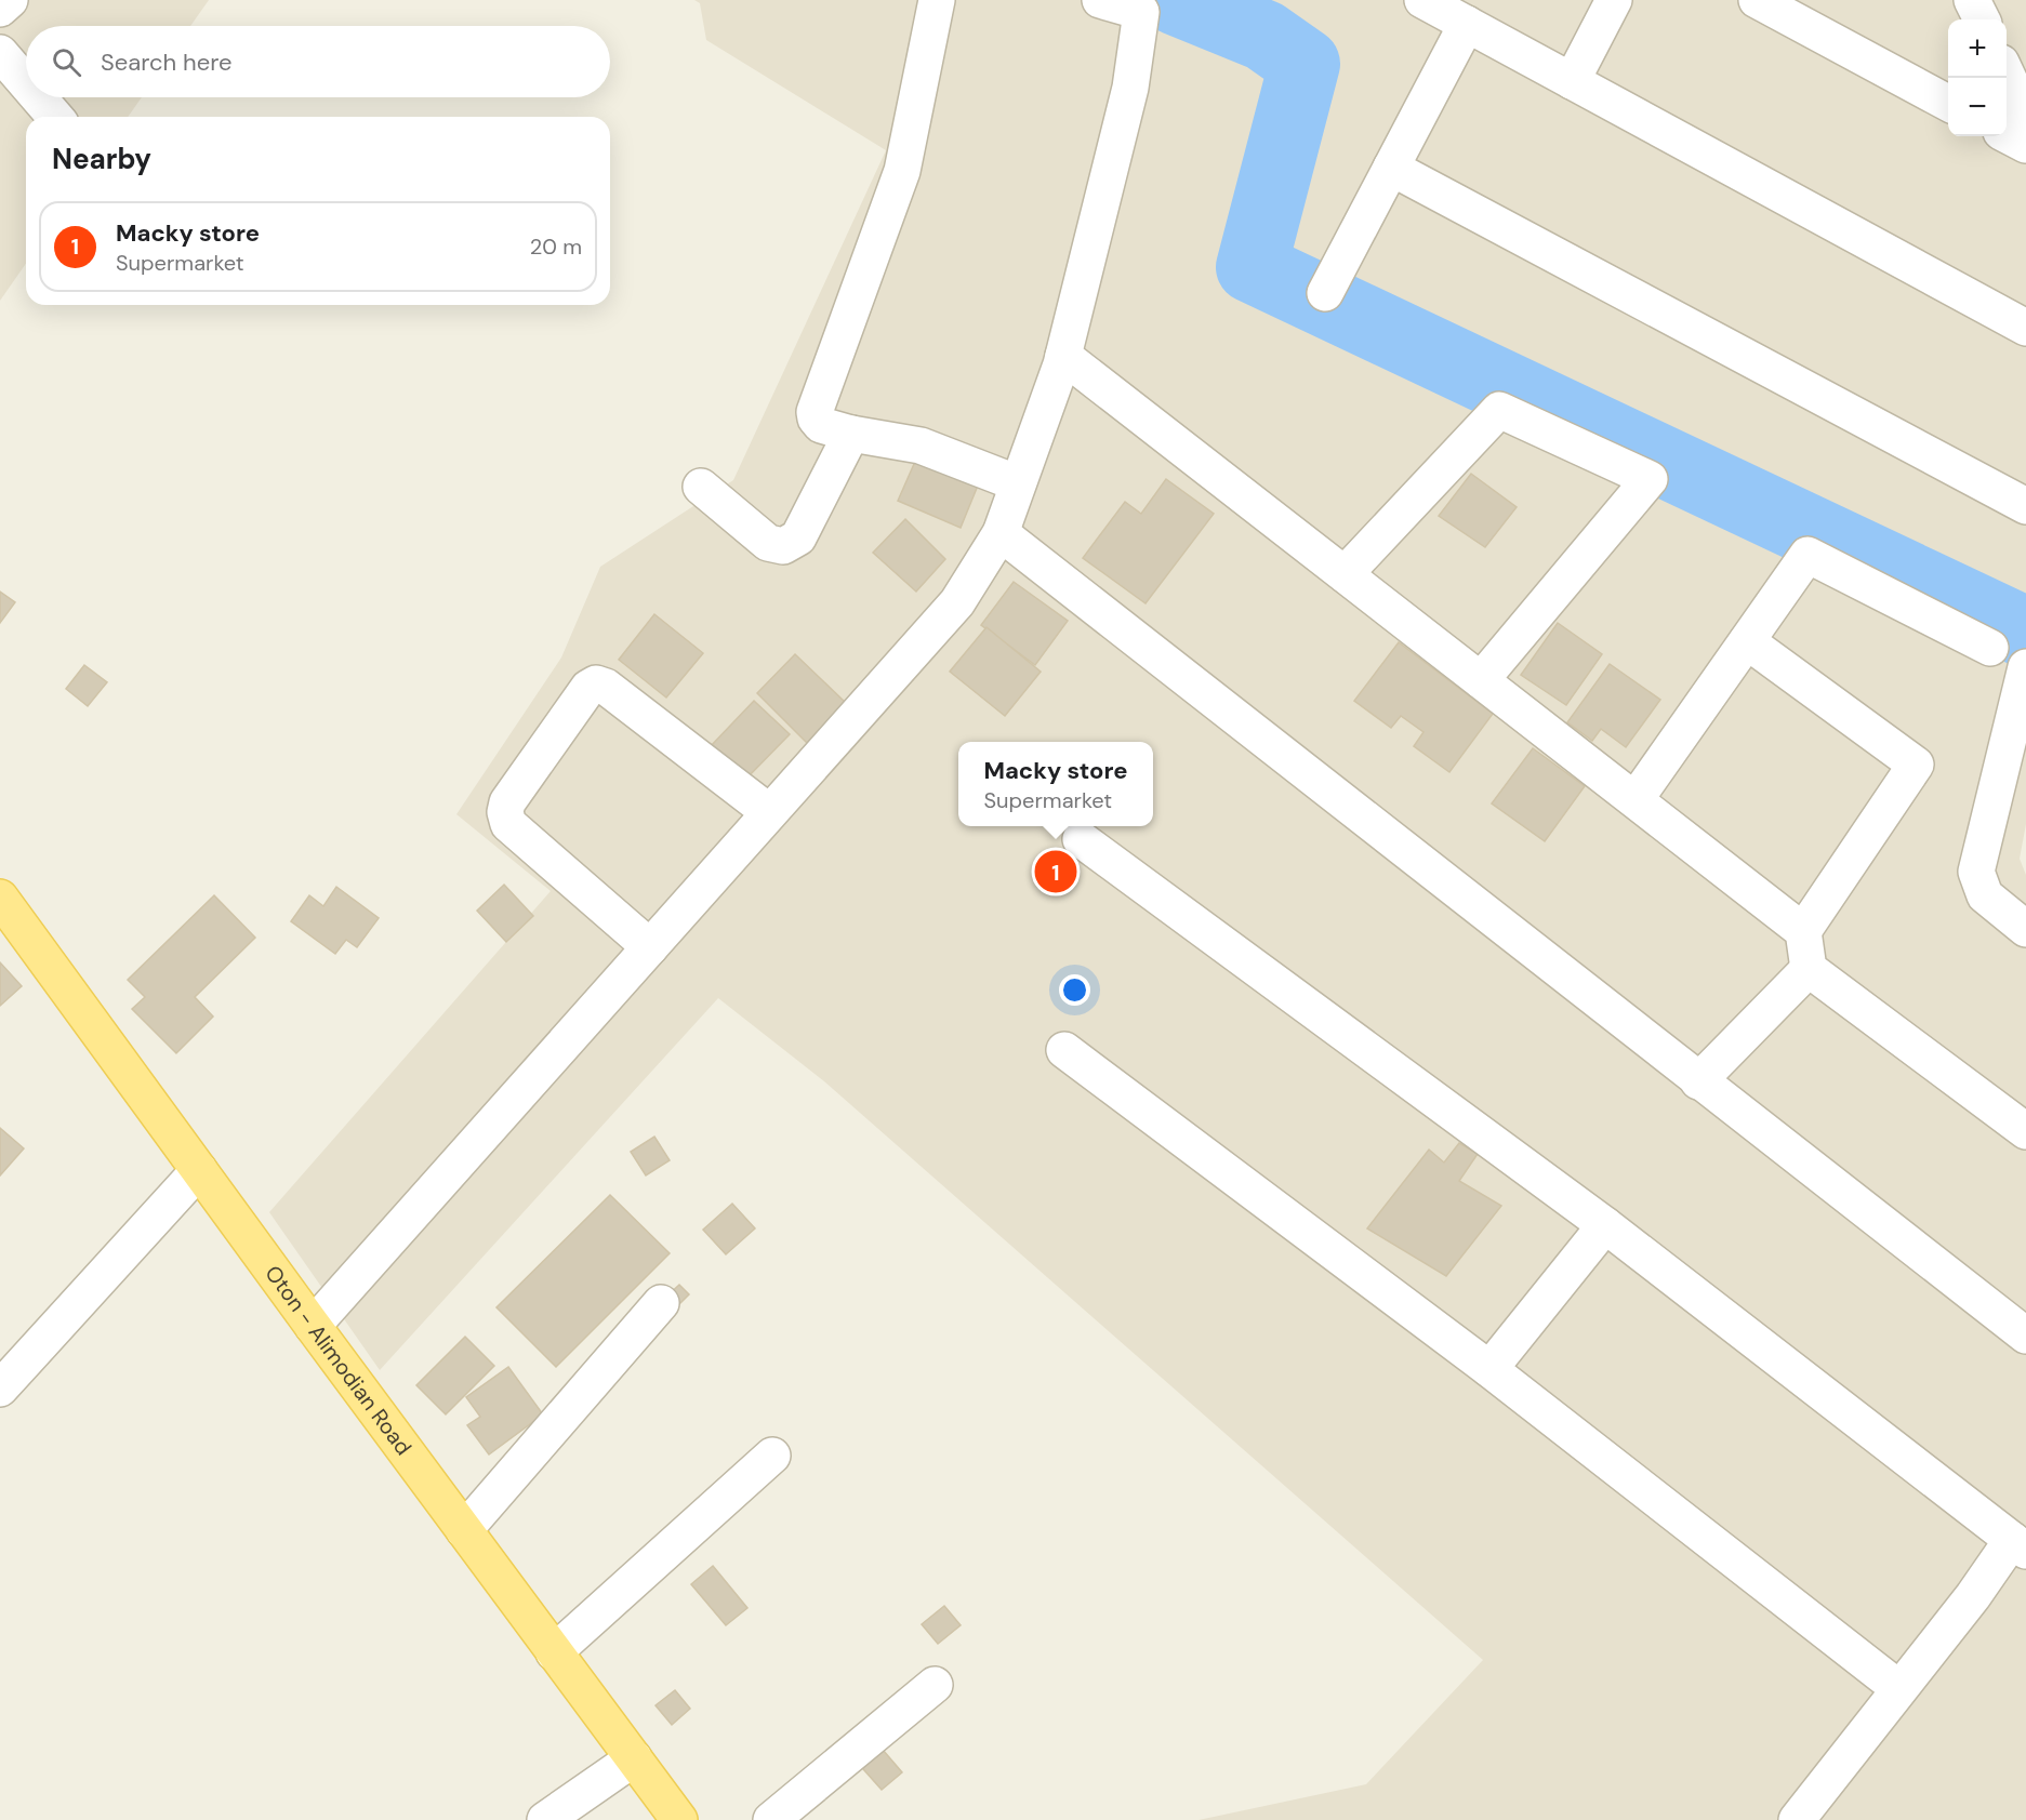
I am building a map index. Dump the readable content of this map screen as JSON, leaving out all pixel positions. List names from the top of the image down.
{
  "streets": {
    "main road": ["Oton - Alimodian Road"]
  },
  "page": {
    "map_buttons": ["+", "−"],
    "search": "Search here",
    "heading": "Nearby",
    "list": [
      {
        "mark": "1",
        "name": "Macky store",
        "note": "Supermarket",
        "value": "20 m"
      }
    ],
    "popup": ["Macky store", "Supermarket"],
    "pins": "1"
  }
}
